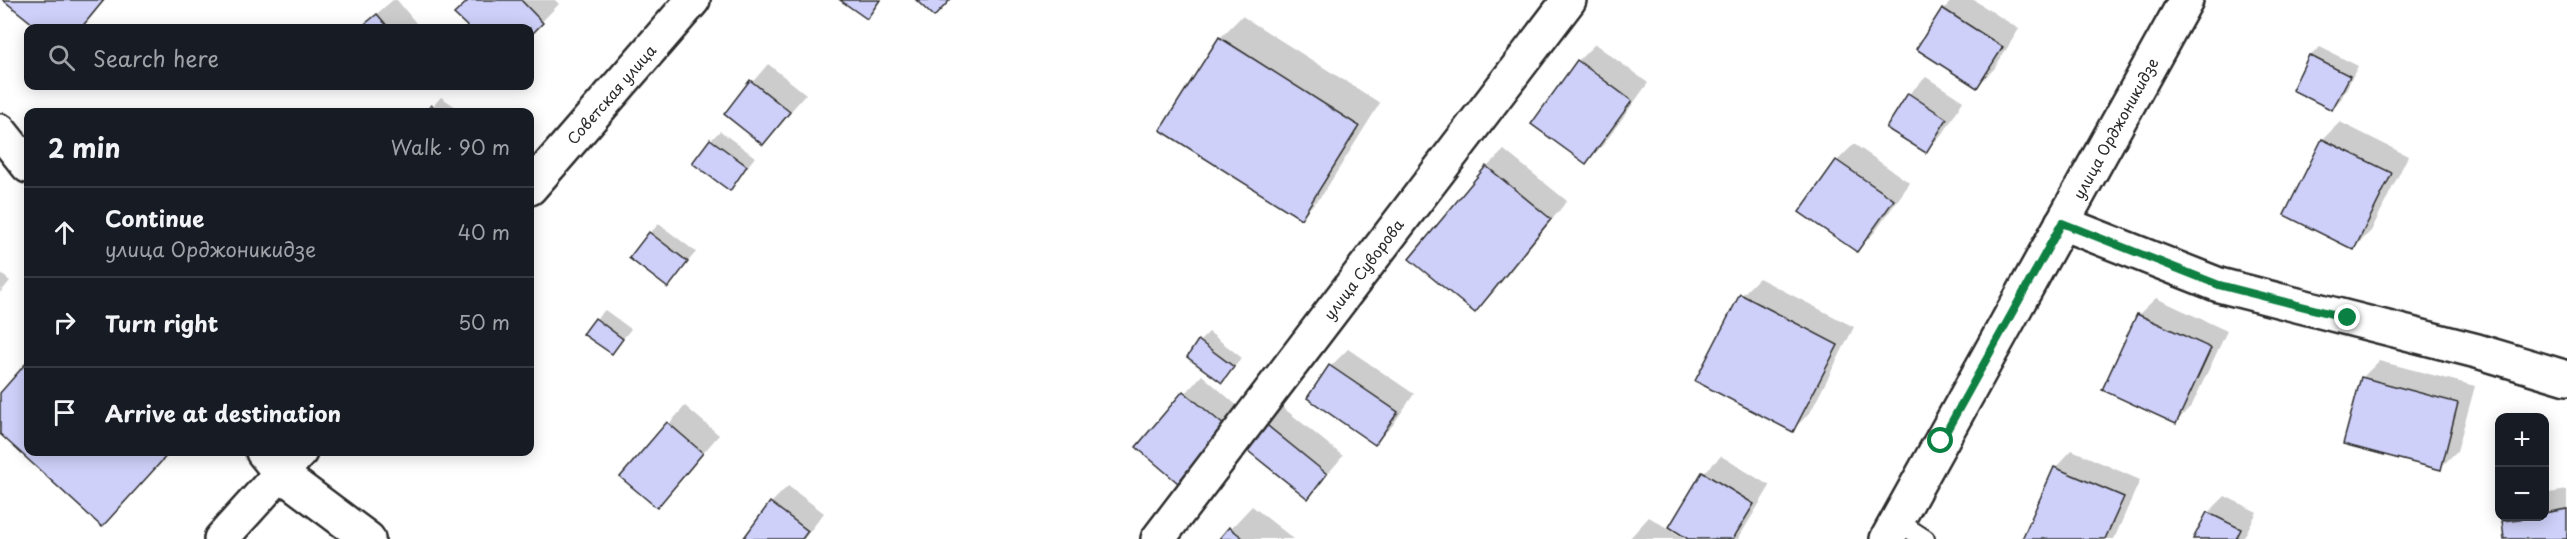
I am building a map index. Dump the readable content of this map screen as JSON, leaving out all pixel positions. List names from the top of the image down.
{
  "streets": {
    "street": ["Советская улица", "улица Орджоникидзе", "улица Суворова"]
  },
  "page": {
    "search": "Search here",
    "heading": ["2 min", "Walk · 90 m"],
    "list": [
      ["Continue", "улица Орджоникидзе", "40 m"],
      ["Turn right", "50 m"],
      "Arrive at destination"
    ],
    "map_buttons": ["+", "−"]
  }
}
